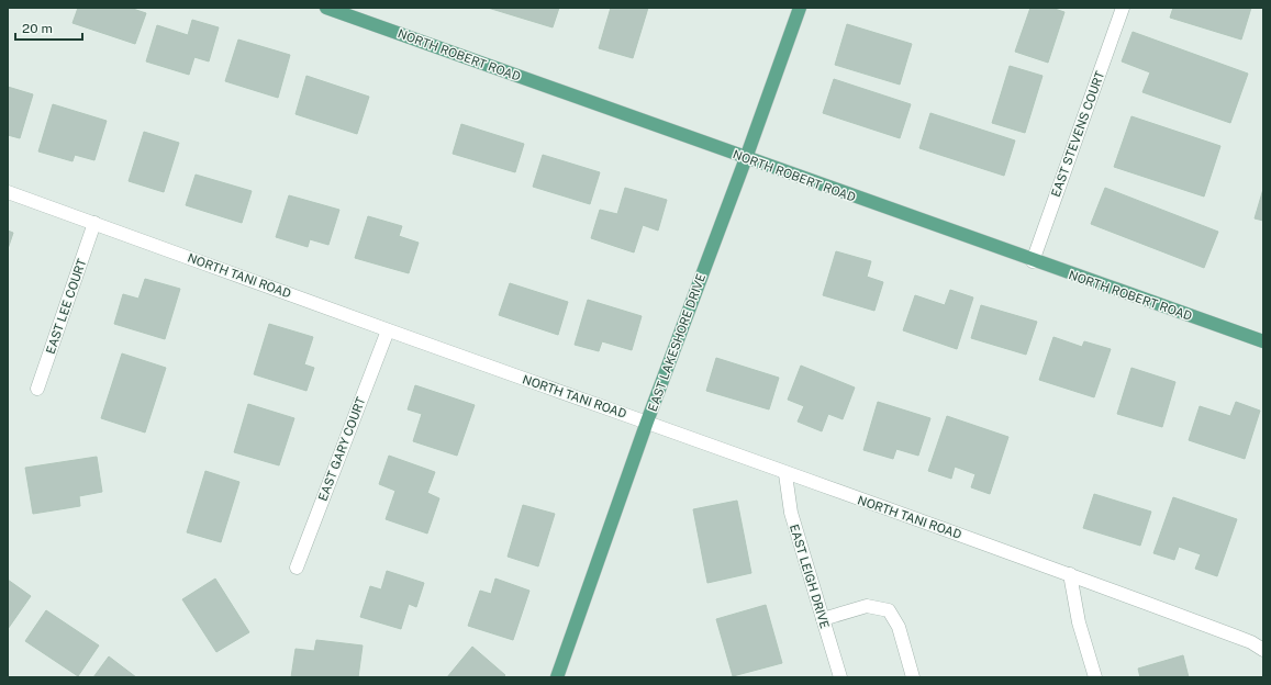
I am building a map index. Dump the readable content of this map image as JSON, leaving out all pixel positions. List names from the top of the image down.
{
  "streets": {
    "main road": ["NORTH ROBERT ROAD", "EAST LAKESHORE DRIVE"],
    "street": [
      "EAST STEVENS COURT",
      "NORTH TANI ROAD",
      "EAST LEE COURT",
      "EAST GARY COURT",
      "EAST LEIGH DRIVE"
    ]
  },
  "crossings": [
    ["NORTH ROBERT ROAD", "EAST STEVENS COURT"],
    ["NORTH ROBERT ROAD", "EAST LAKESHORE DRIVE"],
    ["NORTH TANI ROAD", "EAST LEE COURT"],
    ["NORTH TANI ROAD", "EAST LAKESHORE DRIVE"],
    ["NORTH TANI ROAD", "EAST GARY COURT"],
    ["NORTH TANI ROAD", "EAST LEIGH DRIVE"]
  ],
  "scale_bar": "20 m"
}
